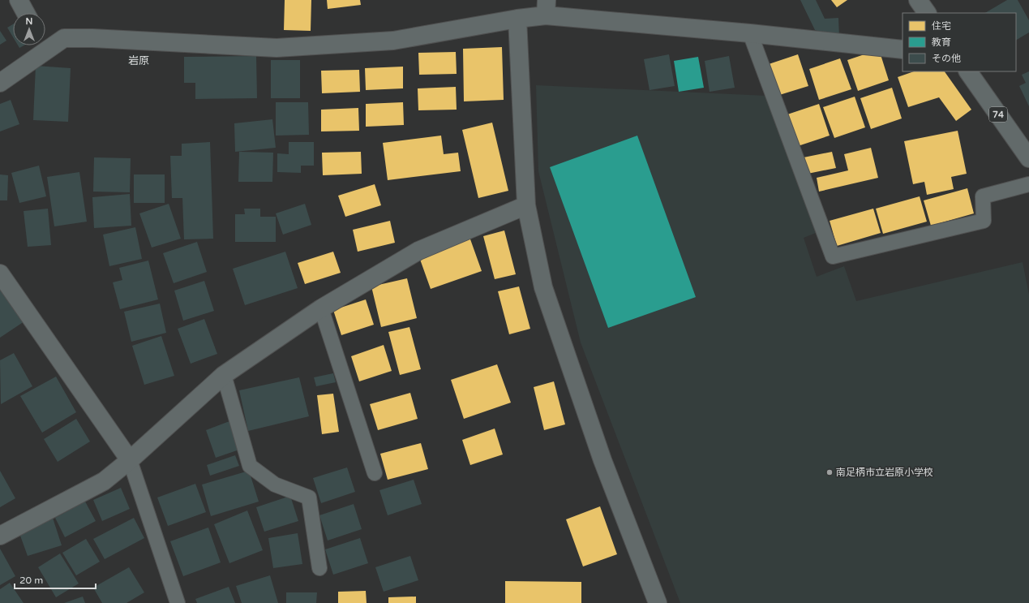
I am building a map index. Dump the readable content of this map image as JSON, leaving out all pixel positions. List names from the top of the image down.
{
  "streets": {
    "street": ["74"]
  },
  "districts": ["岩原"],
  "places": ["南足柄市立岩原小学校"],
  "legend": ["住宅", "教育", "その他"],
  "scale_bar": "20 m",
  "north": "top"
}
